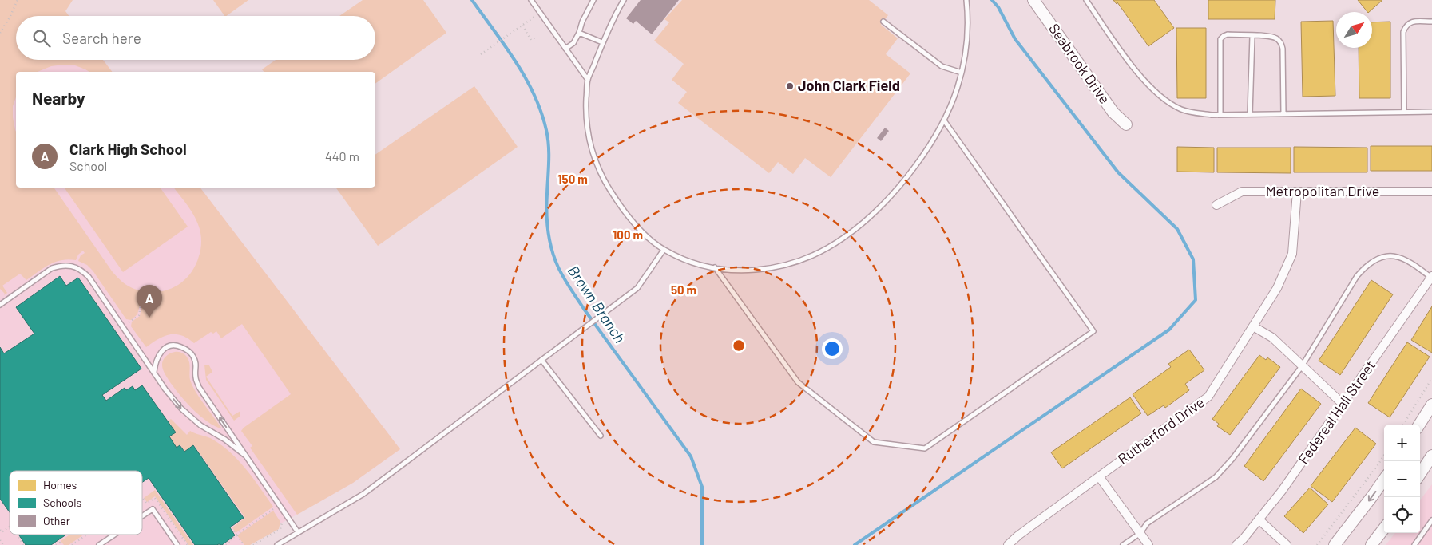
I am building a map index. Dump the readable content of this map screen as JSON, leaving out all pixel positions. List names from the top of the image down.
{
  "streets": {
    "street": [
      "Seabrook Drive",
      "Metropolitan Drive",
      "Federeal Hall Street",
      "Rutherford Drive"
    ]
  },
  "crossings": [
    ["Metropolitan Drive", "Rutherford Drive"]
  ],
  "water": ["Brown Branch"],
  "places": ["John Clark Field"],
  "legend": ["Homes", "Schools", "Other"],
  "north": "top right",
  "page": {
    "search": "Search here",
    "heading": "Nearby",
    "list": [
      {
        "mark": "A",
        "name": "Clark High School",
        "note": "School",
        "value": "440 m"
      }
    ],
    "pins": "A",
    "map_buttons": ["+", "−"]
  },
  "rings": ["150 m", "100 m", "50 m"]
}
